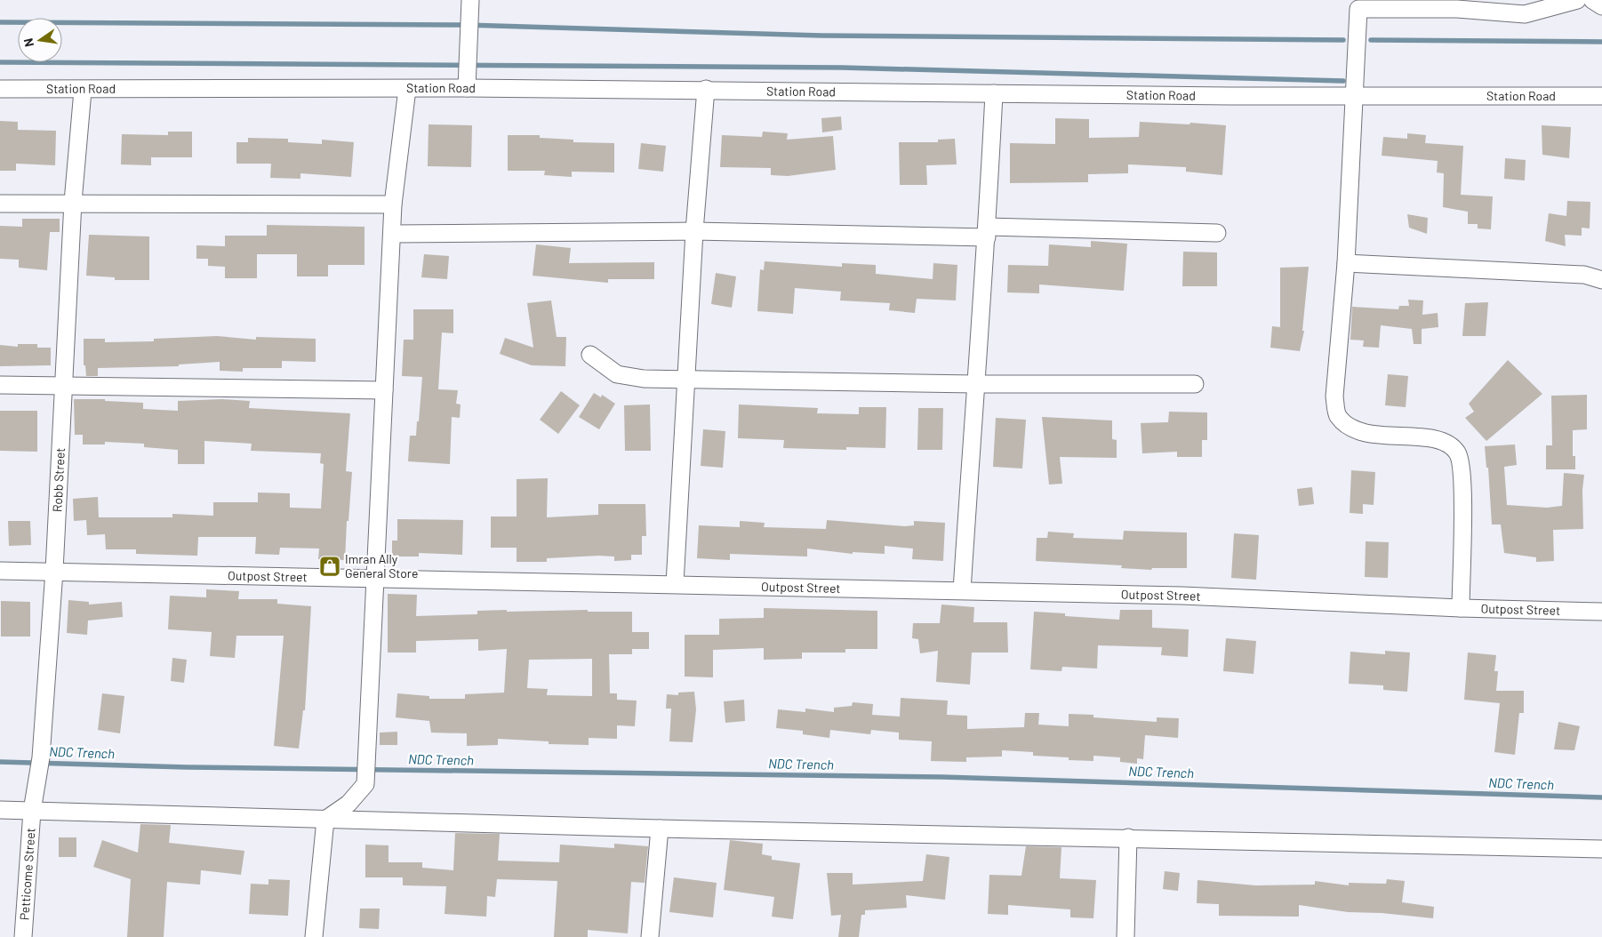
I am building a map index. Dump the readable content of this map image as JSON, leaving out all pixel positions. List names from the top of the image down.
{
  "streets": {
    "street": [
      "Station Road",
      "Robb Street",
      "Outpost Street",
      "Petticome Street"
    ]
  },
  "crossings": [
    ["Station Road", "Robb Street"],
    ["Robb Street", "Outpost Street"],
    ["Robb Street", "Petticome Street"]
  ],
  "water": ["NDC Trench"],
  "places": {
    "shop": ["Imran Ally General Store"]
  },
  "north": "left"
}
